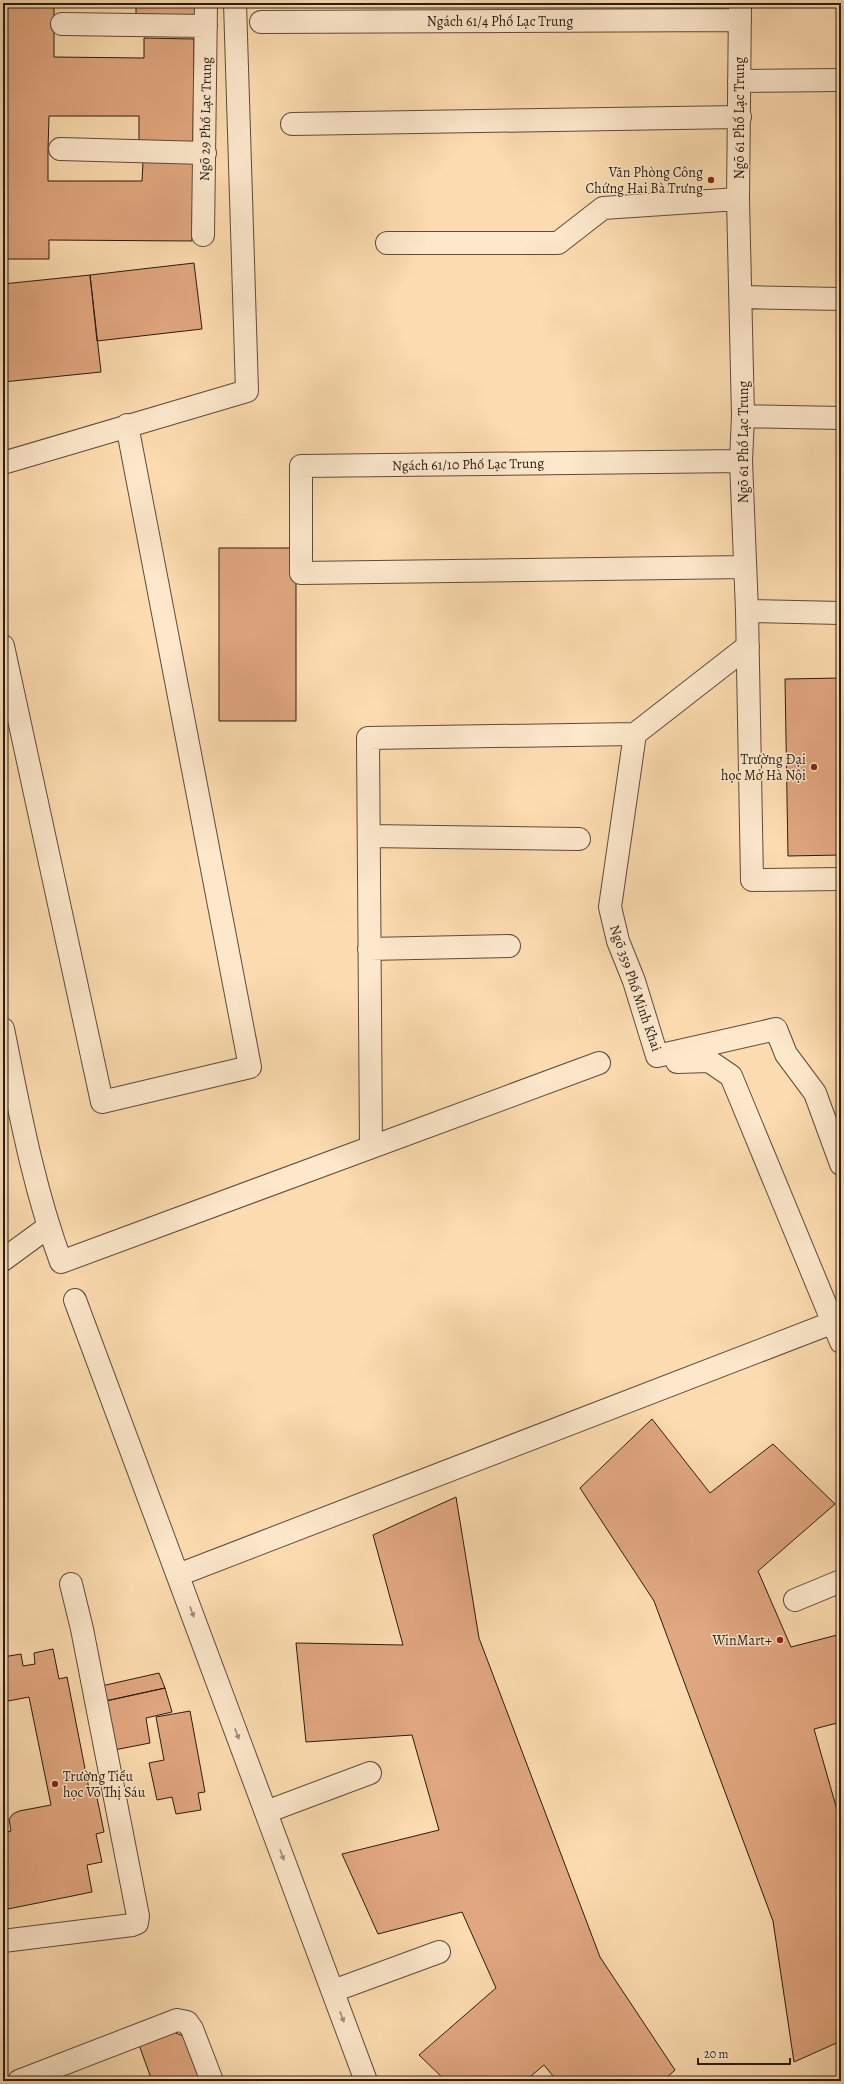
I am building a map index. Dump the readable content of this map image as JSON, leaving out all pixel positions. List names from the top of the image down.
{
  "streets": {
    "street": [
      "Ngách 61/4 Phố Lạc Trung",
      "Ngõ 61 Phố Lạc Trung",
      "Ngõ 29 Phố Lạc Trung",
      "Ngách 61/10 Phố Lạc Trung",
      "Ngõ 359 Phố Minh Khai"
    ]
  },
  "crossings": [
    ["Ngách 61/4 Phố Lạc Trung", "Ngõ 61 Phố Lạc Trung"],
    ["Ngõ 61 Phố Lạc Trung", "Ngách 61/10 Phố Lạc Trung"]
  ],
  "places": [
    "Văn Phòng Công Chứng Hai Bà Trưng",
    "Trường Đại học Mở Hà Nội",
    "WinMart+",
    "Trường Tiểu học Võ Thị Sáu"
  ],
  "scale_bar": "20 m"
}
